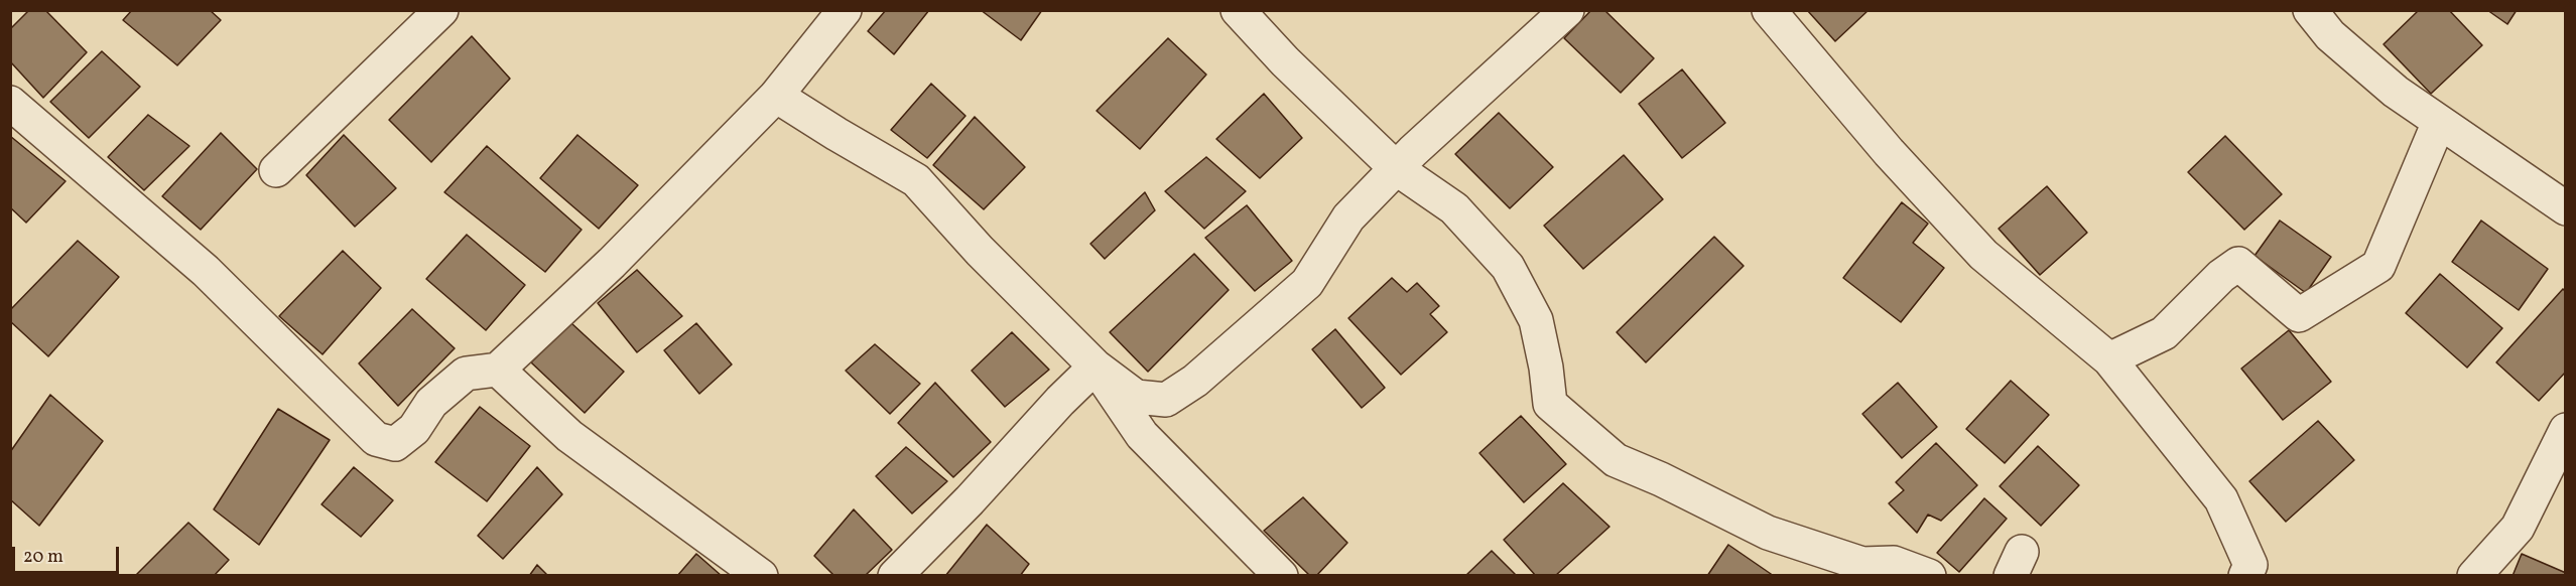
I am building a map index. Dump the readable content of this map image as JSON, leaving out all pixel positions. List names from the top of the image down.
{
  "scale_bar": "20 m"
}
